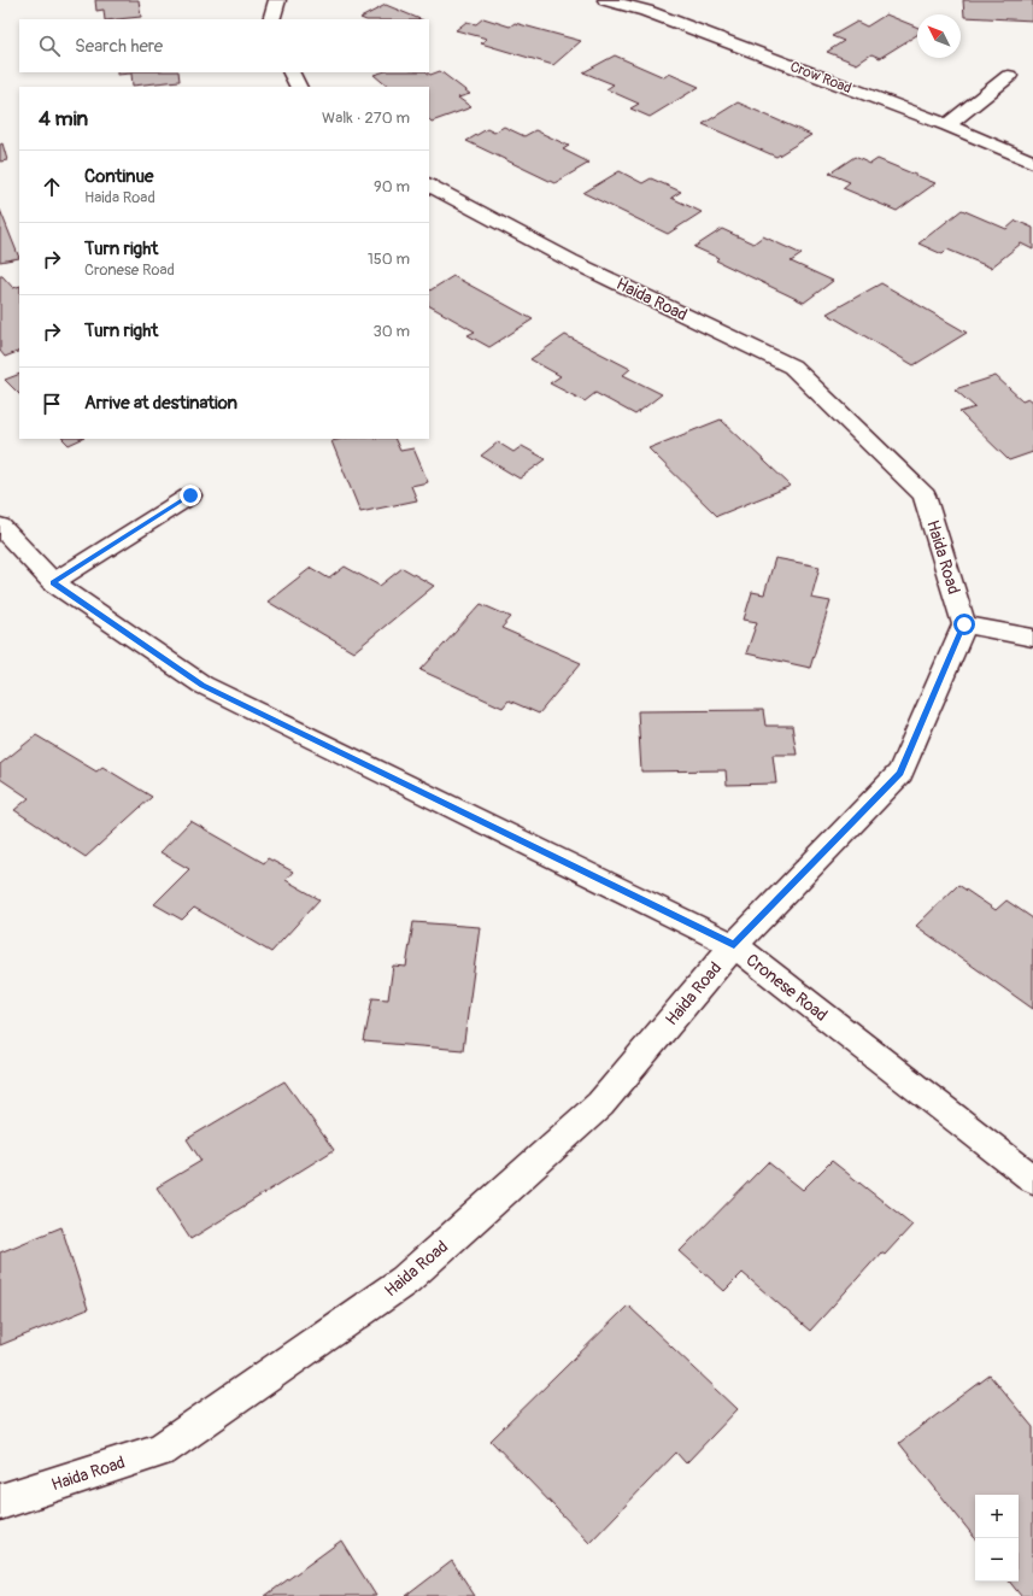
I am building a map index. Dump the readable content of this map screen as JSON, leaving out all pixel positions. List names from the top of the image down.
{
  "streets": {
    "street": ["Crow Road", "Haida Road", "Cronese Road"]
  },
  "crossings": [
    ["Haida Road", "Cronese Road"]
  ],
  "north": "top left",
  "page": {
    "search": "Search here",
    "heading": ["4 min", "Walk · 270 m"],
    "list": [
      ["Continue", "Haida Road", "90 m"],
      ["Turn right", "Cronese Road", "150 m"],
      ["Turn right", "30 m"],
      "Arrive at destination"
    ],
    "map_buttons": ["+", "−"]
  }
}
